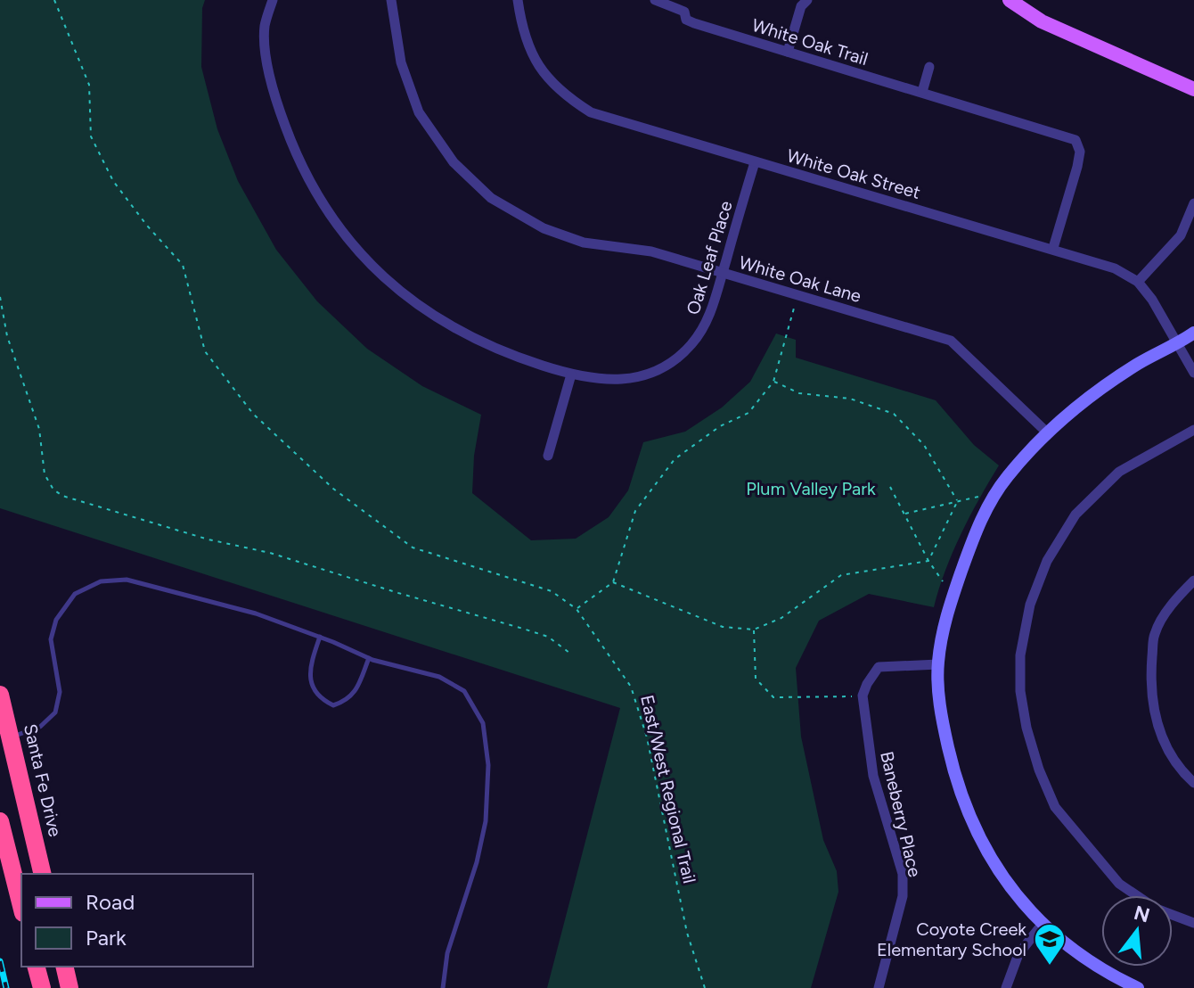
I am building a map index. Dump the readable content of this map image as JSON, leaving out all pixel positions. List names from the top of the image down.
{
  "streets": {
    "highway": ["Santa Fe Drive"],
    "street": [
      "White Oak Trail",
      "White Oak Street",
      "Oak Leaf Place",
      "White Oak Lane",
      "Baneberry Place"
    ],
    "path": ["East/West Regional Trail"]
  },
  "crossings": [
    ["White Oak Trail", "White Oak Street"],
    ["White Oak Street", "Oak Leaf Place"],
    ["Oak Leaf Place", "White Oak Lane"]
  ],
  "parks": ["Plum Valley Park"],
  "places": {
    "school or university": ["Coyote Creek Elementary School"]
  },
  "legend": ["Road", "Park"],
  "north": "top"
}
